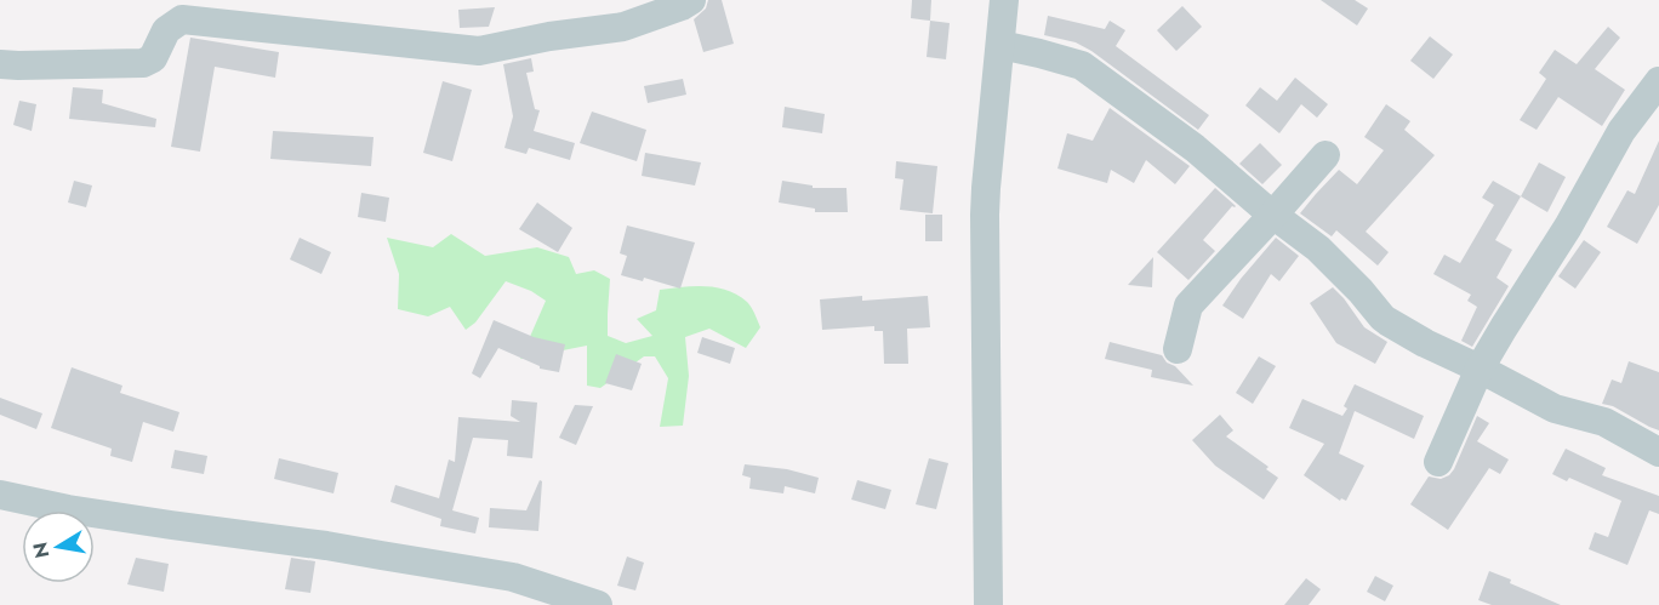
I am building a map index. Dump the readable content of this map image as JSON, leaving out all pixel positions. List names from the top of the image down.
{
  "north": "left"
}
